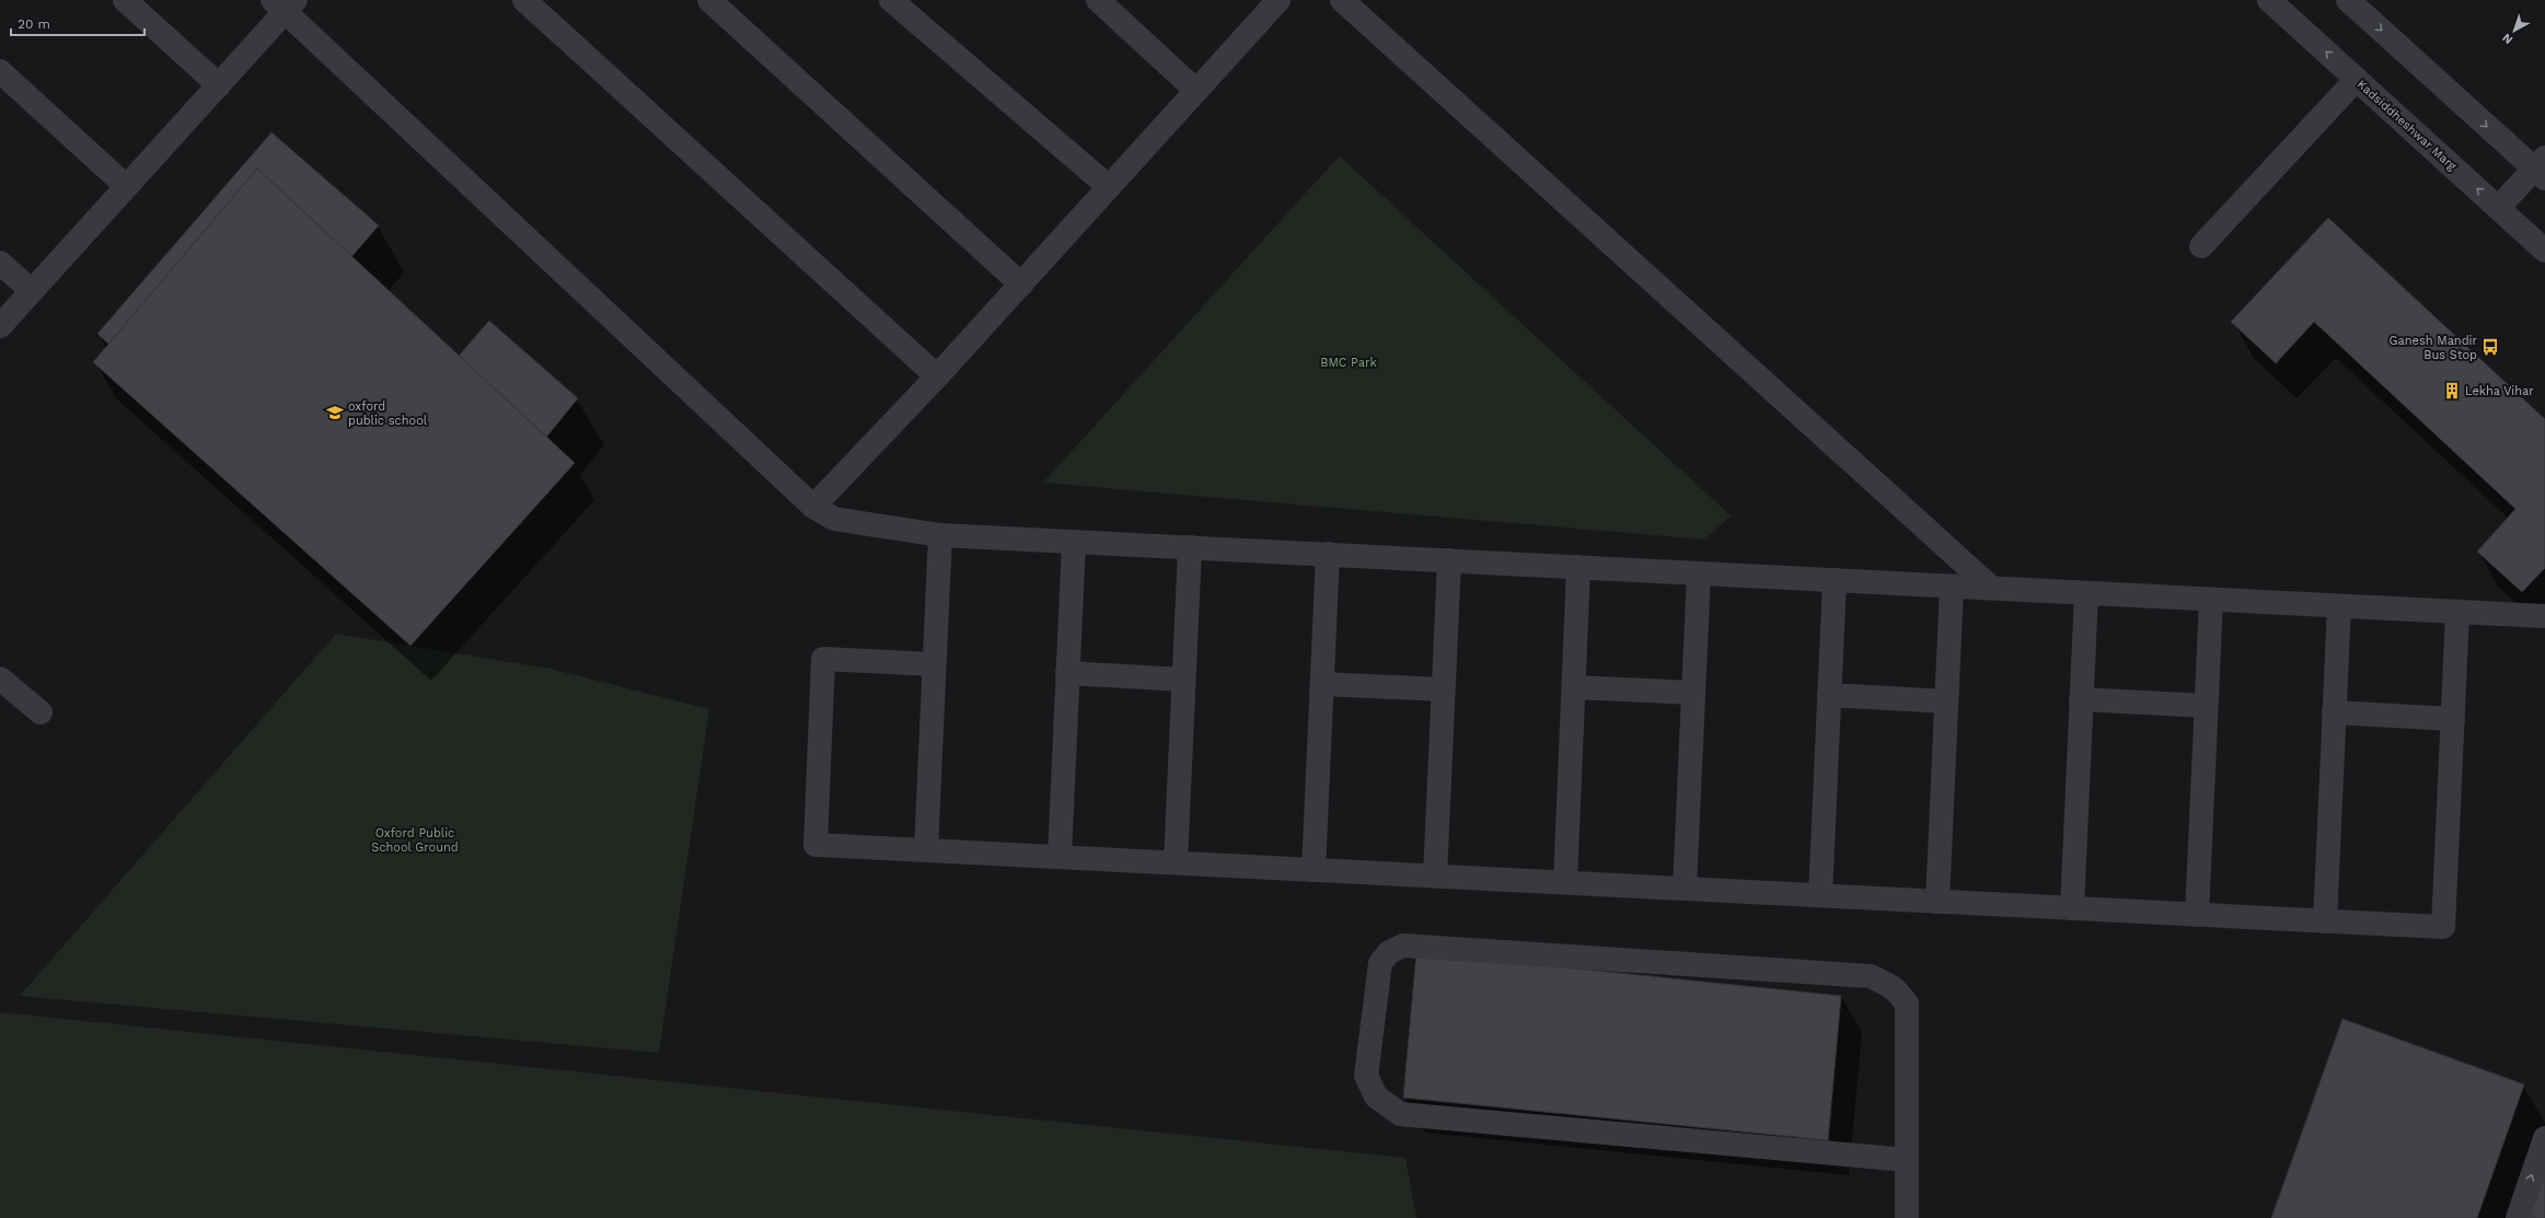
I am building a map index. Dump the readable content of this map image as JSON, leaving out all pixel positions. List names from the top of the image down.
{
  "streets": {
    "street": ["Kadsiddheshwar Marg"]
  },
  "parks": ["BMC Park", "Oxford Public School Ground"],
  "places": {
    "bus stop": ["Ganesh Mandir Bus Stop"],
    "building": ["Lekha Vihar"],
    "school or university": ["oxford public school"]
  },
  "scale_bar": "20 m",
  "north": "bottom left"
}
